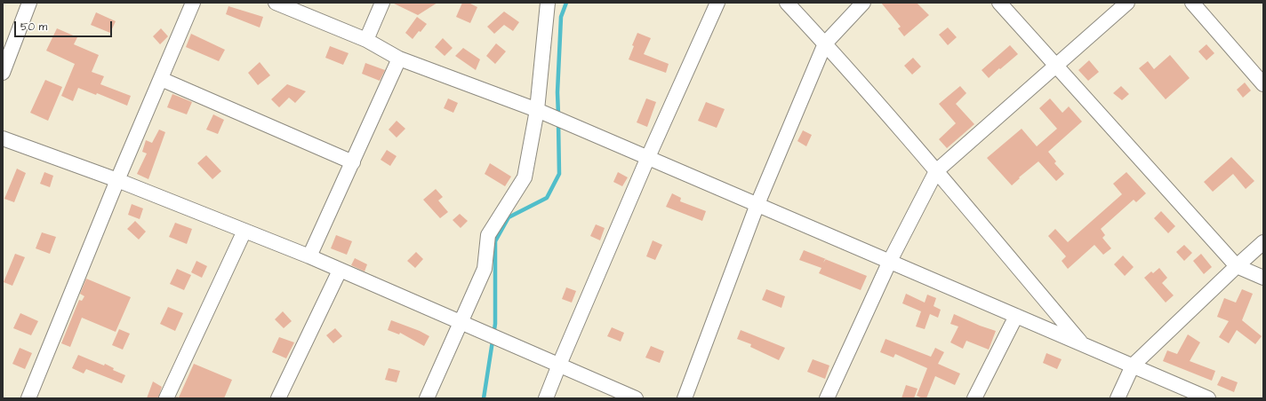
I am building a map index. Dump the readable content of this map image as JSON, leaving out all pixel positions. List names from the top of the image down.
{
  "scale_bar": "50 m"
}
